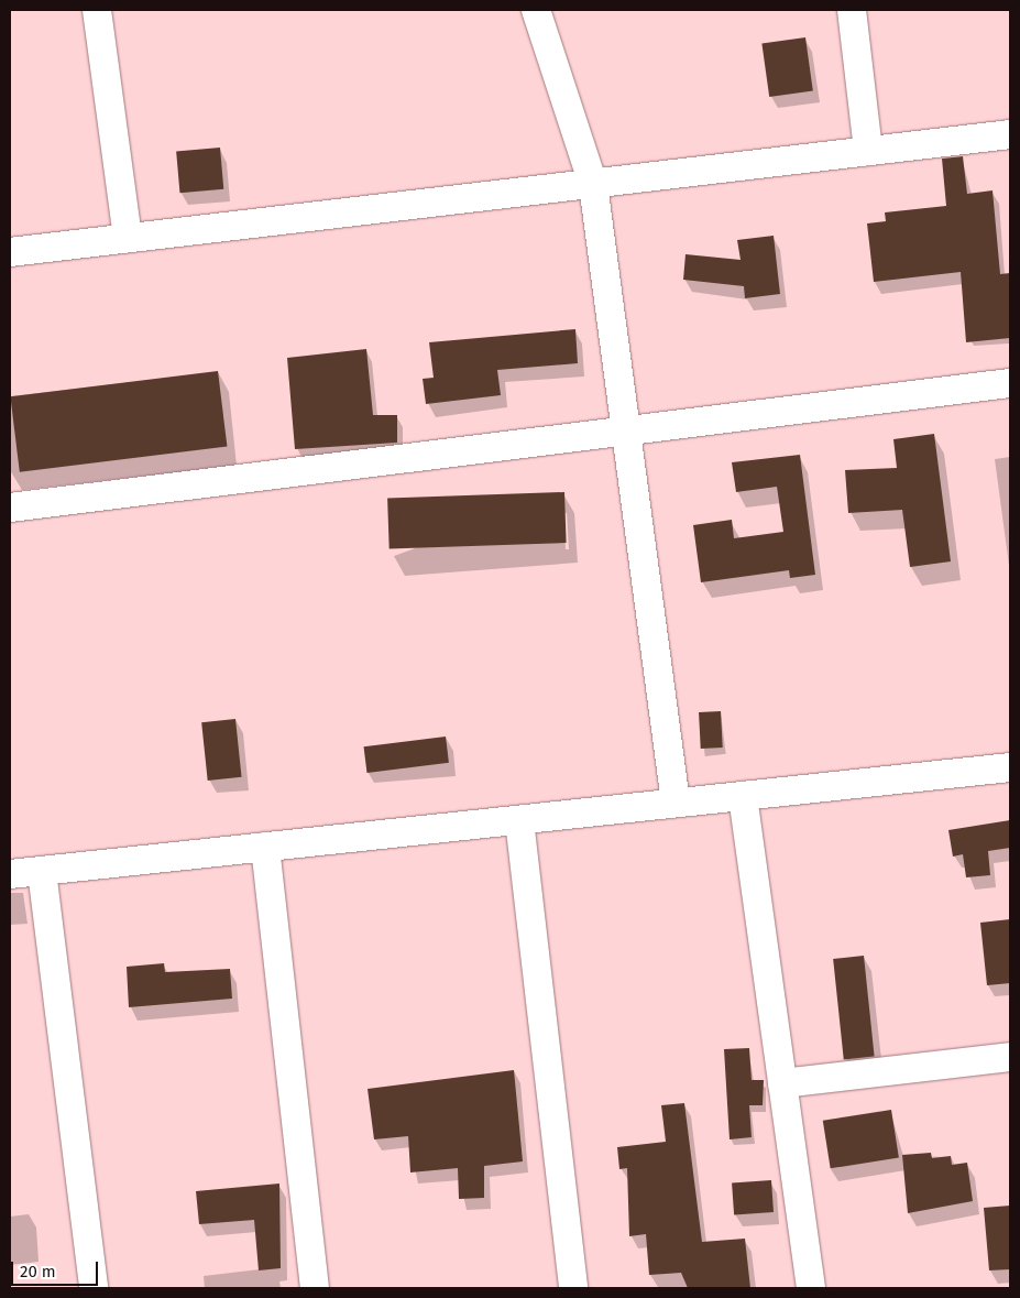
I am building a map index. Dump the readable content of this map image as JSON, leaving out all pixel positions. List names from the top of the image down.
{
  "scale_bar": "20 m"
}
